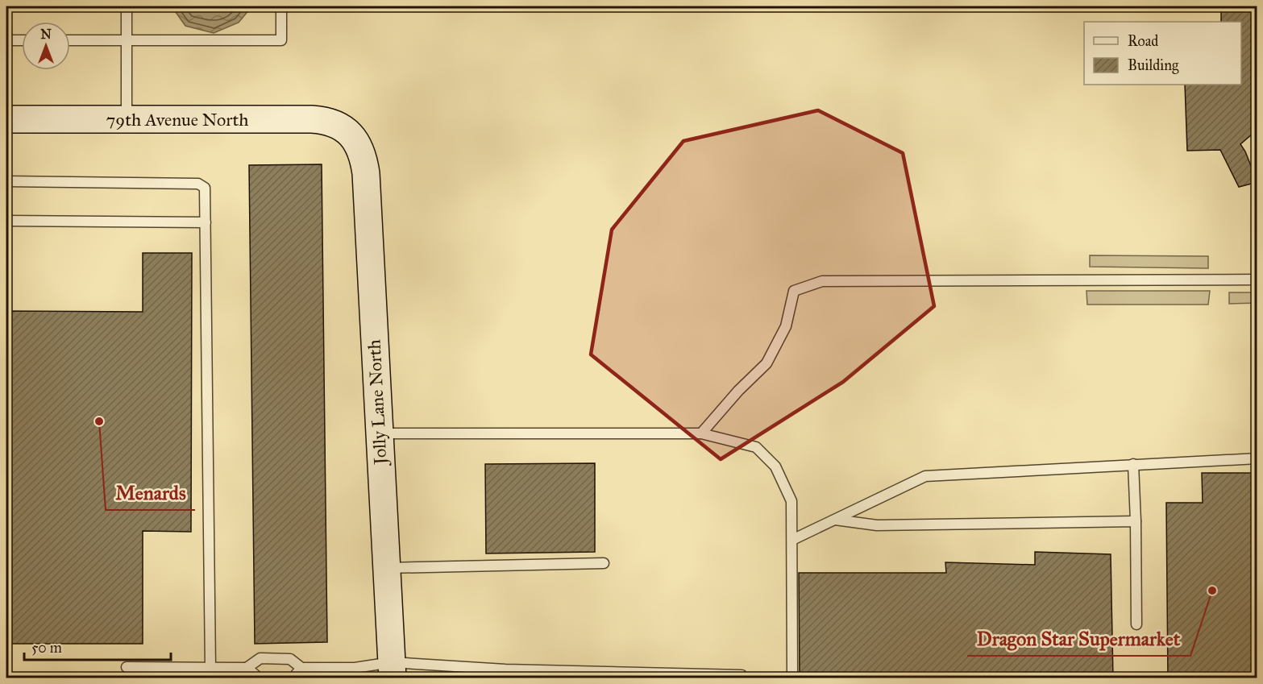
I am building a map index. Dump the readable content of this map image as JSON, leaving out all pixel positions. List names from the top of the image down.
{
  "streets": {
    "street": ["79th Avenue North", "Jolly Lane North"]
  },
  "crossings": [
    ["79th Avenue North", "Jolly Lane North"]
  ],
  "places": ["Menards", "Dragon Star Supermarket"],
  "legend": ["Road", "Building"],
  "scale_bar": "50 m",
  "north": "top"
}
